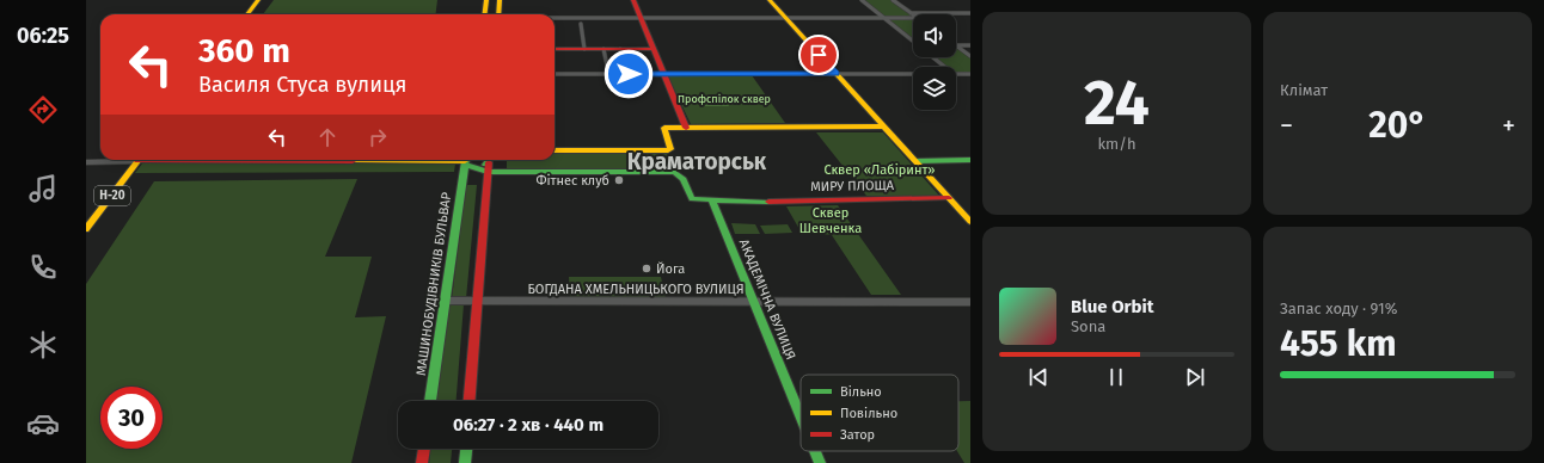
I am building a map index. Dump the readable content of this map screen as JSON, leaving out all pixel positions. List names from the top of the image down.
{
  "streets": {
    "street": [
      "МИРУ ПЛОЩА",
      "Н-20",
      "МАШИНОБУДІВНИКІВ БУЛЬВАР",
      "БОГДАНА ХМЕЛЬНИЦЬКОГО ВУЛИЦЯ",
      "АКАДЕМІЧНА ВУЛИЦЯ"
    ]
  },
  "crossings": [
    ["МИРУ ПЛОЩА", "АКАДЕМІЧНА ВУЛИЦЯ"],
    ["МАШИНОБУДІВНИКІВ БУЛЬВАР", "БОГДАНА ХМЕЛЬНИЦЬКОГО ВУЛИЦЯ"],
    ["БОГДАНА ХМЕЛЬНИЦЬКОГО ВУЛИЦЯ", "АКАДЕМІЧНА ВУЛИЦЯ"]
  ],
  "districts": ["Краматорськ"],
  "parks": ["Профспілок сквер", "Сквер «Лабіринт»", "Сквер Шевченка"],
  "places": ["Фітнес клуб", "Йога"],
  "legend": ["Вільно", "Повільно", "Затор"],
  "page": {
    "tabs": "06:25",
    "tile": [
      ["24", "km/h"],
      "Клімат",
      ["Запас ходу · 91%", "455 km"]
    ],
    "turn": ["360 m", "Василя Стуса вулиця"],
    "heat": ["−", "20°", "+"],
    "song": ["Blue Orbit", "Sona"],
    "limit": "30",
    "trip": "06:27 · 2 хв · 440 m"
  }
}
